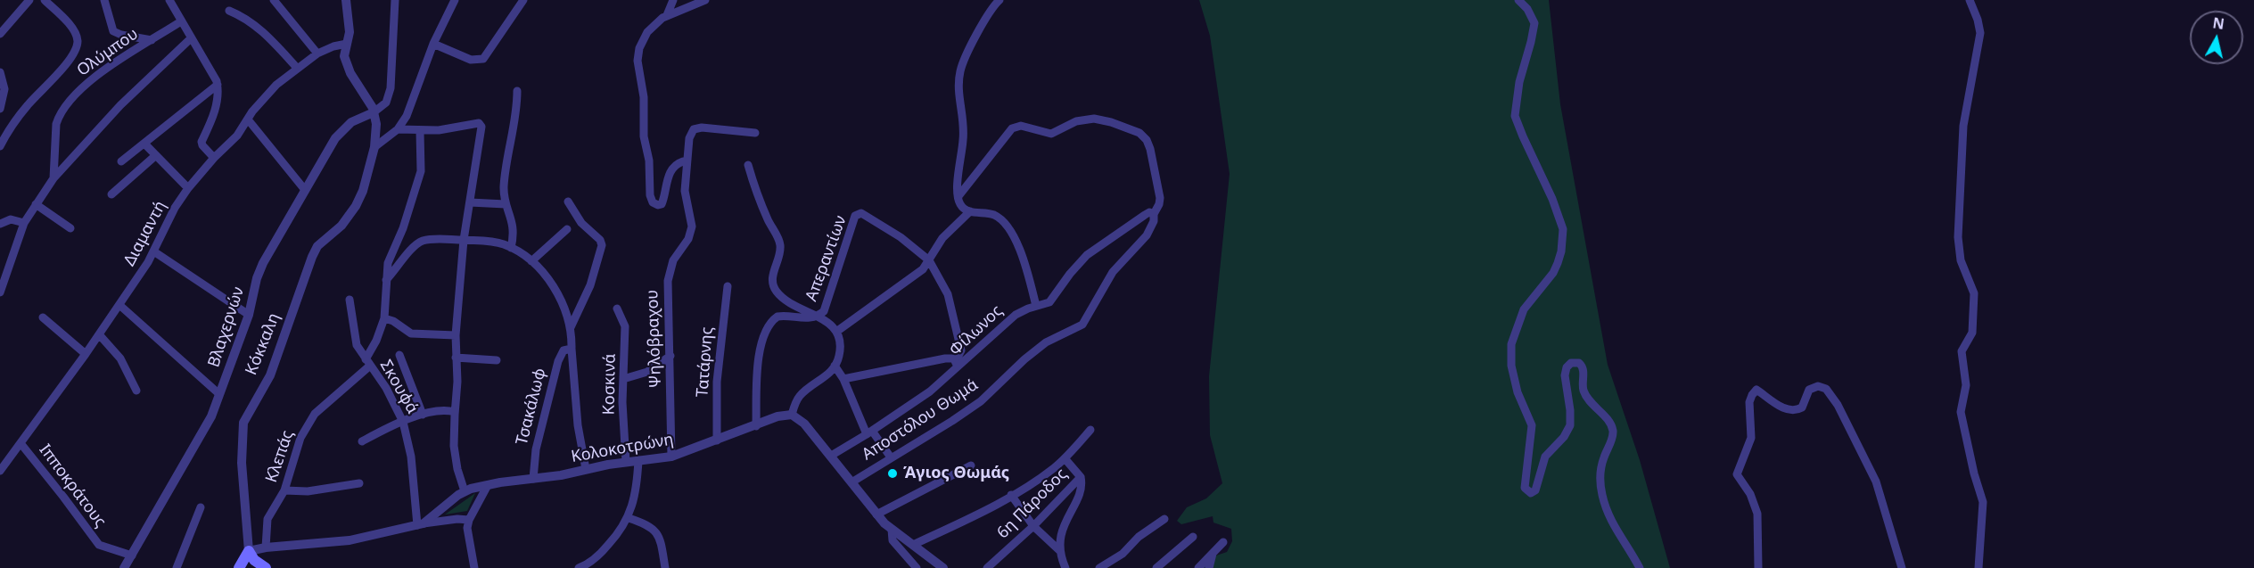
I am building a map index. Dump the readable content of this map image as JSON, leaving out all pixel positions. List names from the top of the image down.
{
  "streets": {
    "street": [
      "Ολύμπου",
      "Διαμαντή",
      "Απεραντίων",
      "Βλαχερνών",
      "Φίλωνος",
      "Ψηλόβραχου",
      "Κόκκαλη",
      "Τατάρνης",
      "Κοσκινά",
      "Σκουφά",
      "Τσακάλωφ",
      "Αποστόλου Θωμά",
      "Κολοκοτρώνη",
      "Κλεπάς",
      "Ιπποκράτους",
      "6η Πάροδος"
    ]
  },
  "crossings": [
    ["Διαμαντή", "Κόκκαλη"],
    ["Διαμαντή", "Ιπποκράτους"],
    ["Απεραντίων", "Κολοκοτρώνη"],
    ["Βλαχερνών", "Κόκκαλη"],
    ["Βλαχερνών", "Ιπποκράτους"],
    ["Φίλωνος", "Αποστόλου Θωμά"],
    ["Ψηλόβραχου", "Κολοκοτρώνη"],
    ["Κόκκαλη", "Κολοκοτρώνη"],
    ["Τατάρνης", "Κολοκοτρώνη"],
    ["Κοσκινά", "Κολοκοτρώνη"],
    ["Σκουφά", "Κολοκοτρώνη"],
    ["Σκουφά", "Κλεπάς"],
    ["Τσακάλωφ", "Κολοκοτρώνη"],
    ["Κολοκοτρώνη", "Κλεπάς"]
  ],
  "places": ["Άγιος Θωμάς"],
  "north": "top"
}
